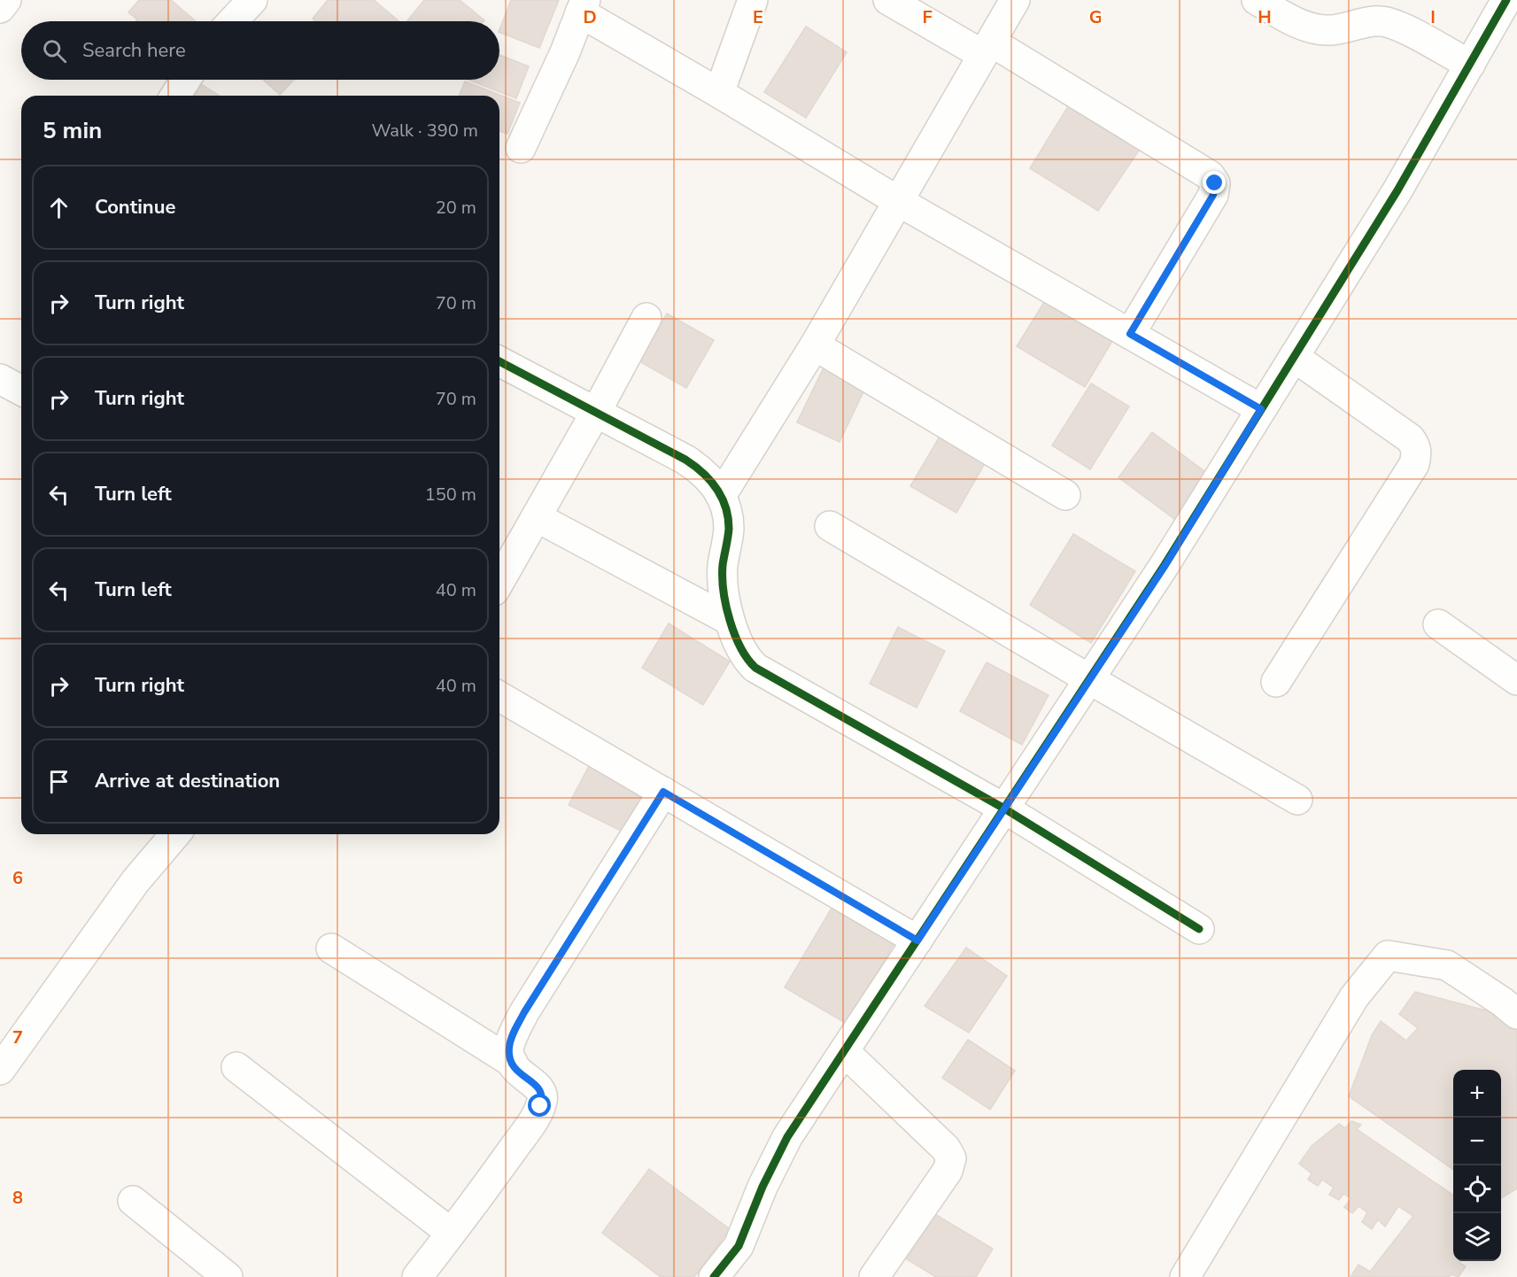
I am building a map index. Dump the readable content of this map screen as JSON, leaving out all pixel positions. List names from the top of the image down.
{
  "page": {
    "search": "Search here",
    "heading": ["5 min", "Walk · 390 m"],
    "list": [
      ["Continue", "20 m"],
      ["Turn right", "70 m"],
      ["Turn right", "70 m"],
      ["Turn left", "150 m"],
      ["Turn left", "40 m"],
      ["Turn right", "40 m"],
      "Arrive at destination"
    ],
    "map_buttons": ["+", "−"]
  },
  "grid": {
    "columns": [
      "D",
      "E",
      "F",
      "G",
      "H",
      "I"
    ],
    "rows": ["6", "7", "8"]
  }
}
